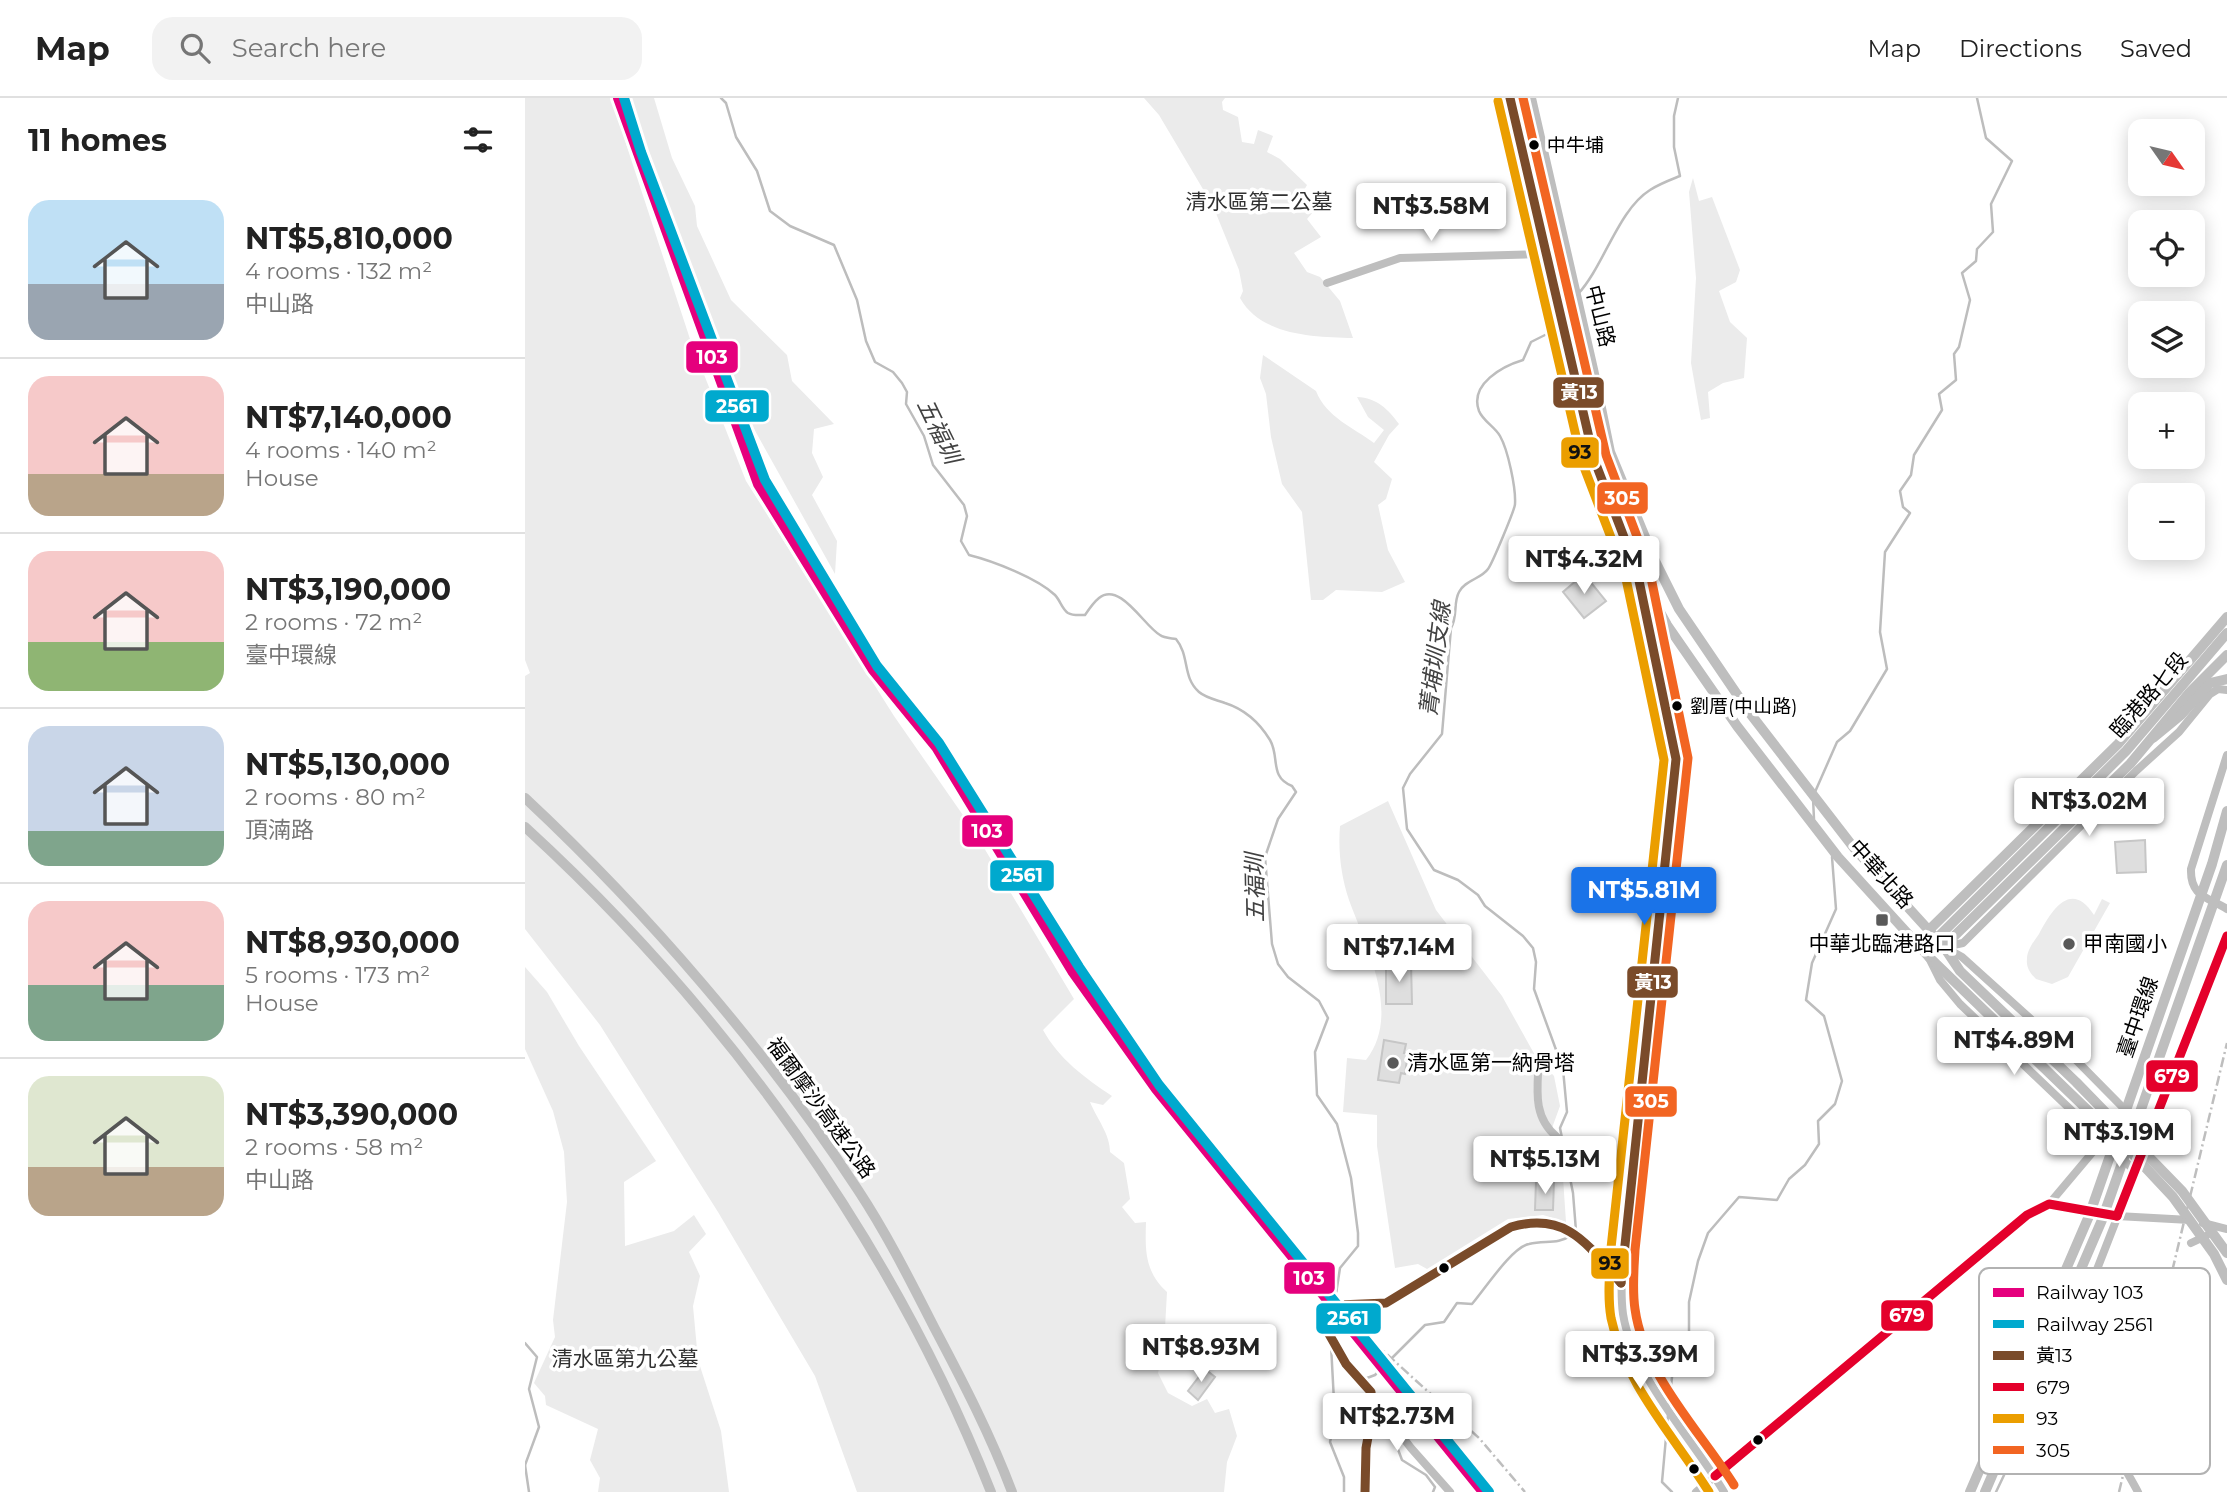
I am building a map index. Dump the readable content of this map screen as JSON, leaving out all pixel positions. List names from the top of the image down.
{
  "streets": {
    "highway": ["臺中環線", "福爾摩沙高速公路"],
    "main road": ["中山路", "臨港路七段", "中華北路"]
  },
  "crossings": [
    ["中山路", "中華北路"],
    ["臨港路七段", "中華北路"]
  ],
  "water": ["五福圳", "菁埔圳支線"],
  "parks": ["清水區第二公墓", "清水區第九公墓"],
  "places": {
    "other": [
      "中牛埔",
      "劉厝(中山路)",
      "甲南國小",
      "清水區第一納骨塔"
    ],
    "transit": ["中華北臨港路口"]
  },
  "lines": [
    "rail line 103",
    "rail line 2561",
    "transit line 黃13",
    "transit line 305",
    "transit line 93",
    "transit line 679"
  ],
  "legend": [
    "Railway 103",
    "Railway 2561",
    "黃13",
    "679",
    "93",
    "305"
  ],
  "north": "bottom right",
  "page": {
    "header": "Map",
    "search": "Search here",
    "nav": ["Map", "Directions", "Saved"],
    "heading": "11 homes",
    "map_buttons": ["+", "−"],
    "list": [
      {
        "name": "NT$5,810,000",
        "note": "4 rooms · 132 m² · 中山路"
      },
      {
        "name": "NT$7,140,000",
        "note": "4 rooms · 140 m² · House"
      },
      {
        "name": "NT$3,190,000",
        "note": "2 rooms · 72 m² · 臺中環線"
      },
      {
        "name": "NT$5,130,000",
        "note": "2 rooms · 80 m² · 頂湳路"
      },
      {
        "name": "NT$8,930,000",
        "note": "5 rooms · 173 m² · House"
      },
      {
        "name": "NT$3,390,000",
        "note": "2 rooms · 58 m² · 中山路"
      }
    ],
    "price": [
      "NT$3.58M",
      "NT$4.32M",
      "NT$3.02M",
      "NT$5.81M",
      "NT$7.14M",
      "NT$4.89M",
      "NT$3.19M",
      "NT$5.13M",
      "NT$8.93M",
      "NT$3.39M",
      "NT$2.73M"
    ]
  }
}
